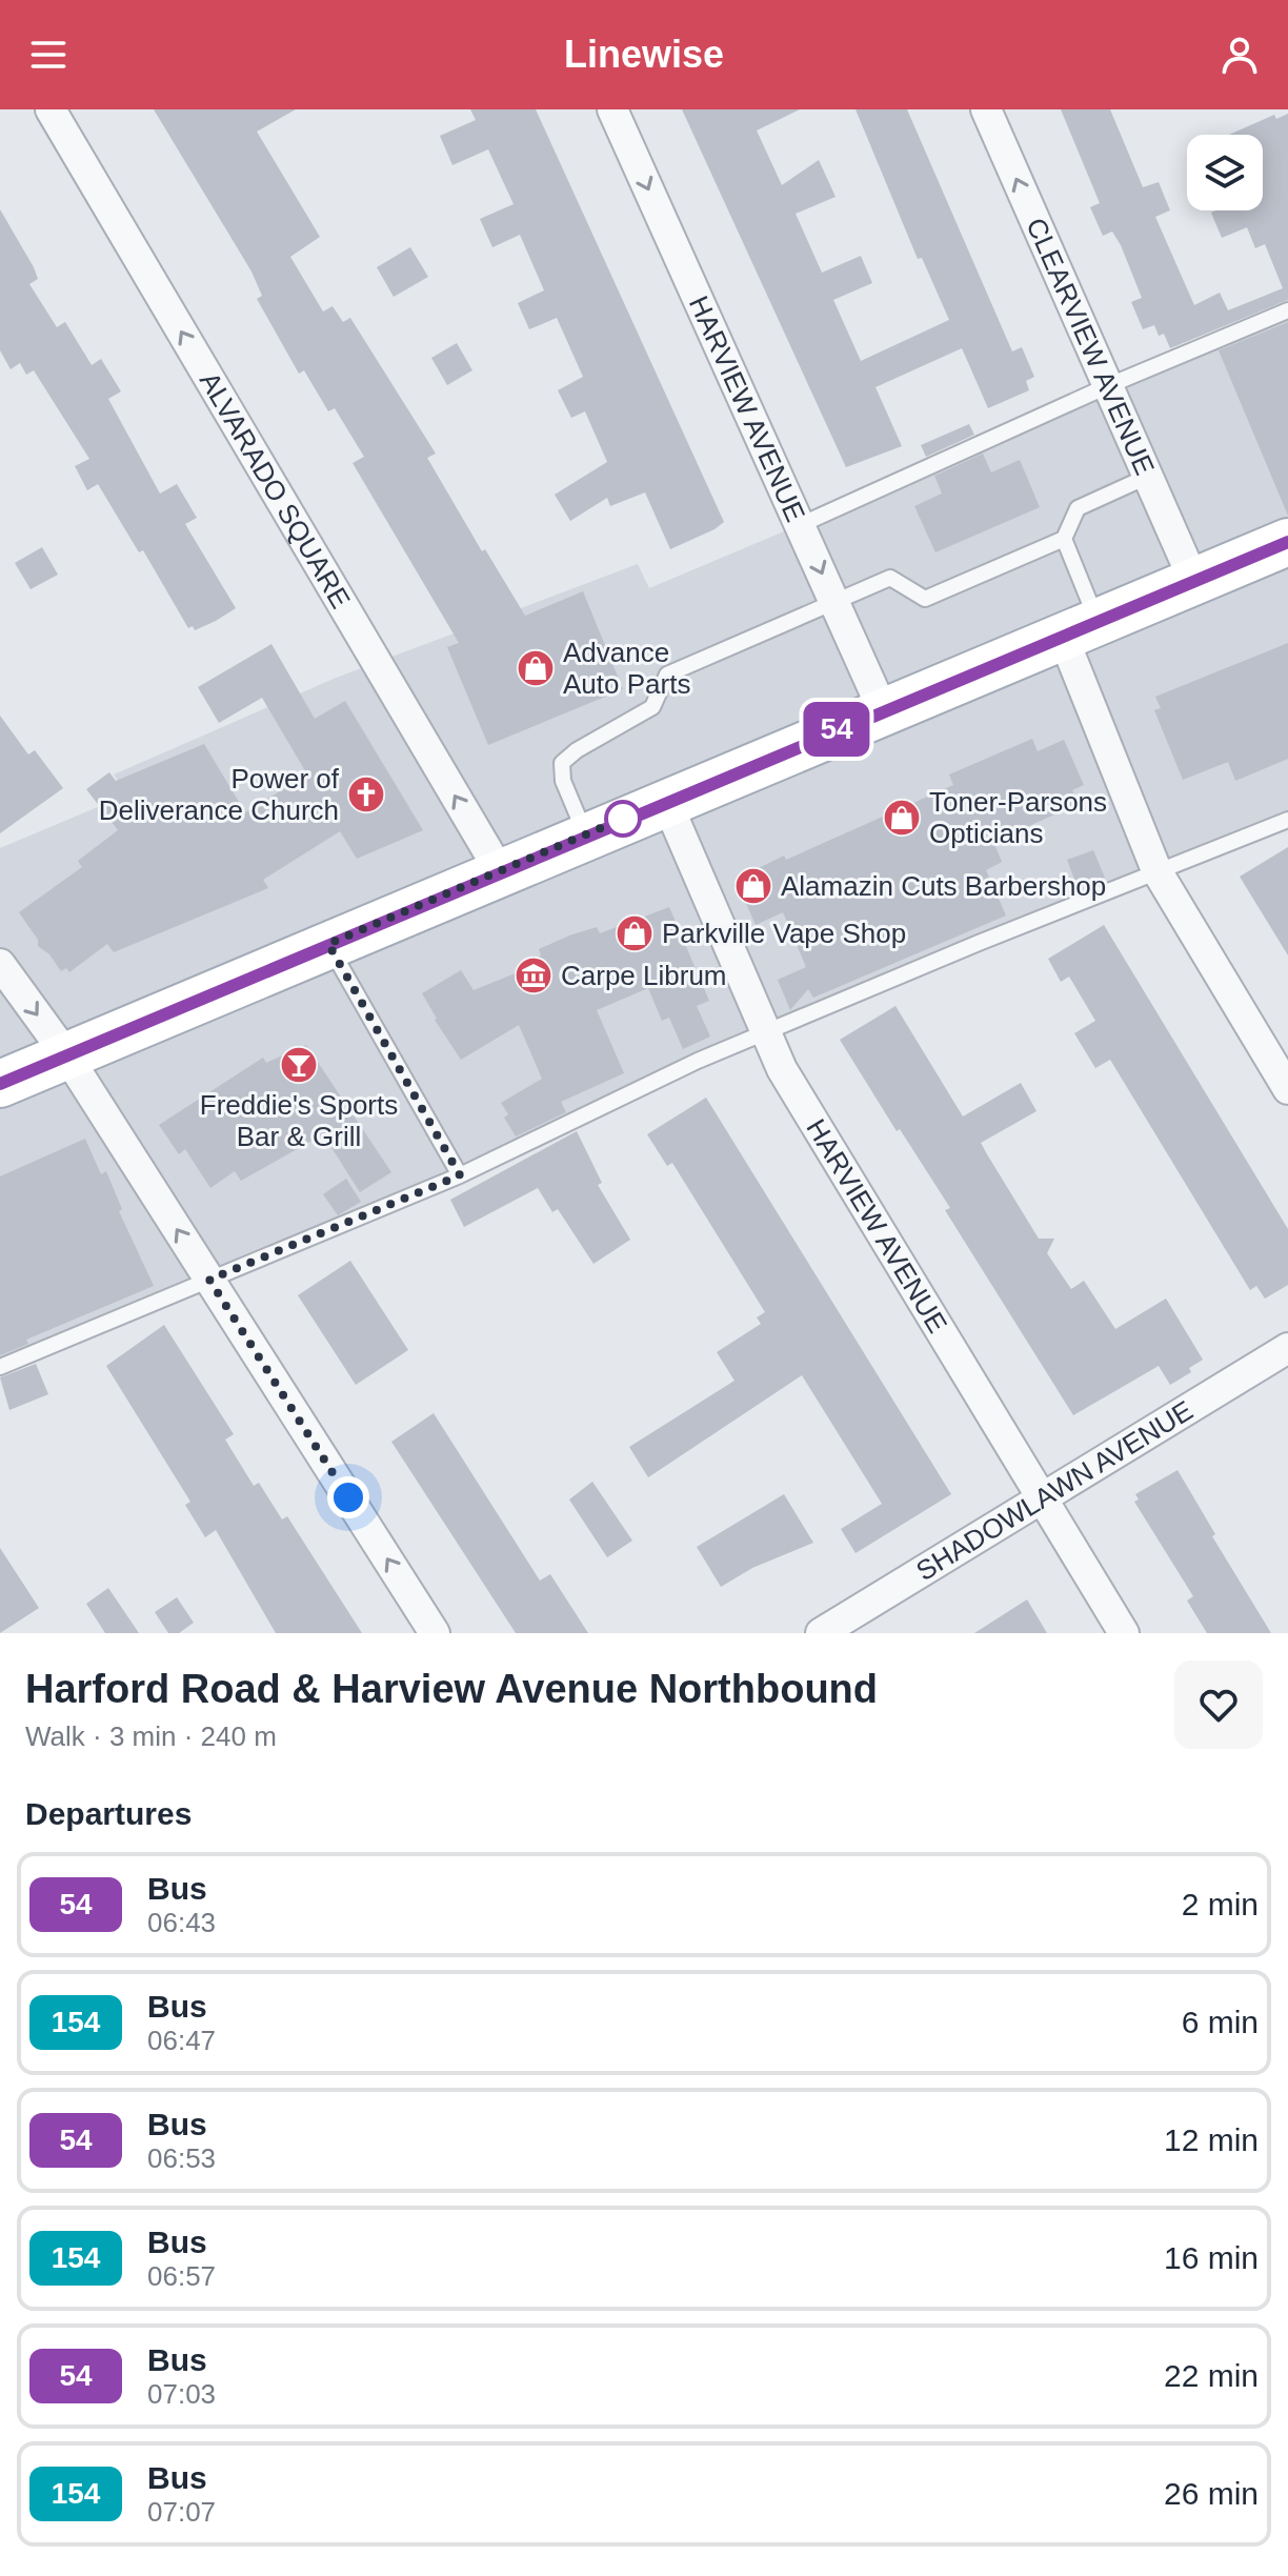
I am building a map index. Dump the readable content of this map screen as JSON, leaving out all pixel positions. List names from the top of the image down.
{
  "streets": {
    "street": [
      "CLEARVIEW AVENUE",
      "HARVIEW AVENUE",
      "ALVARADO SQUARE",
      "SHADOWLAWN AVENUE"
    ]
  },
  "crossings": [
    ["HARVIEW AVENUE", "SHADOWLAWN AVENUE"]
  ],
  "one_way": ["CLEARVIEW AVENUE", "ALVARADO SQUARE"],
  "places": {
    "shop": [
      "Advance Auto Parts",
      "Toner-Parsons Opticians",
      "Alamazin Cuts Barbershop",
      "Parkville Vape Shop"
    ],
    "church": ["Power of Deliverance Church"],
    "museum": ["Carpe Librum"],
    "bar": ["Freddie's Sports Bar & Grill"]
  },
  "lines": ["bus line 54"],
  "page": {
    "header": "Linewise",
    "on_map": "54",
    "heading": [
      ["Harford Road & Harview Avenue Northbound", "Walk · 3 min · 240 m"],
      "Departures"
    ],
    "list": [
      {
        "mark": "54",
        "name": "Bus",
        "note": "06:43",
        "value": "2 min"
      },
      {
        "mark": "154",
        "name": "Bus",
        "note": "06:47",
        "value": "6 min"
      },
      {
        "mark": "54",
        "name": "Bus",
        "note": "06:53",
        "value": "12 min"
      },
      {
        "mark": "154",
        "name": "Bus",
        "note": "06:57",
        "value": "16 min"
      },
      {
        "mark": "54",
        "name": "Bus",
        "note": "07:03",
        "value": "22 min"
      },
      {
        "mark": "154",
        "name": "Bus",
        "note": "07:07",
        "value": "26 min"
      }
    ]
  }
}
